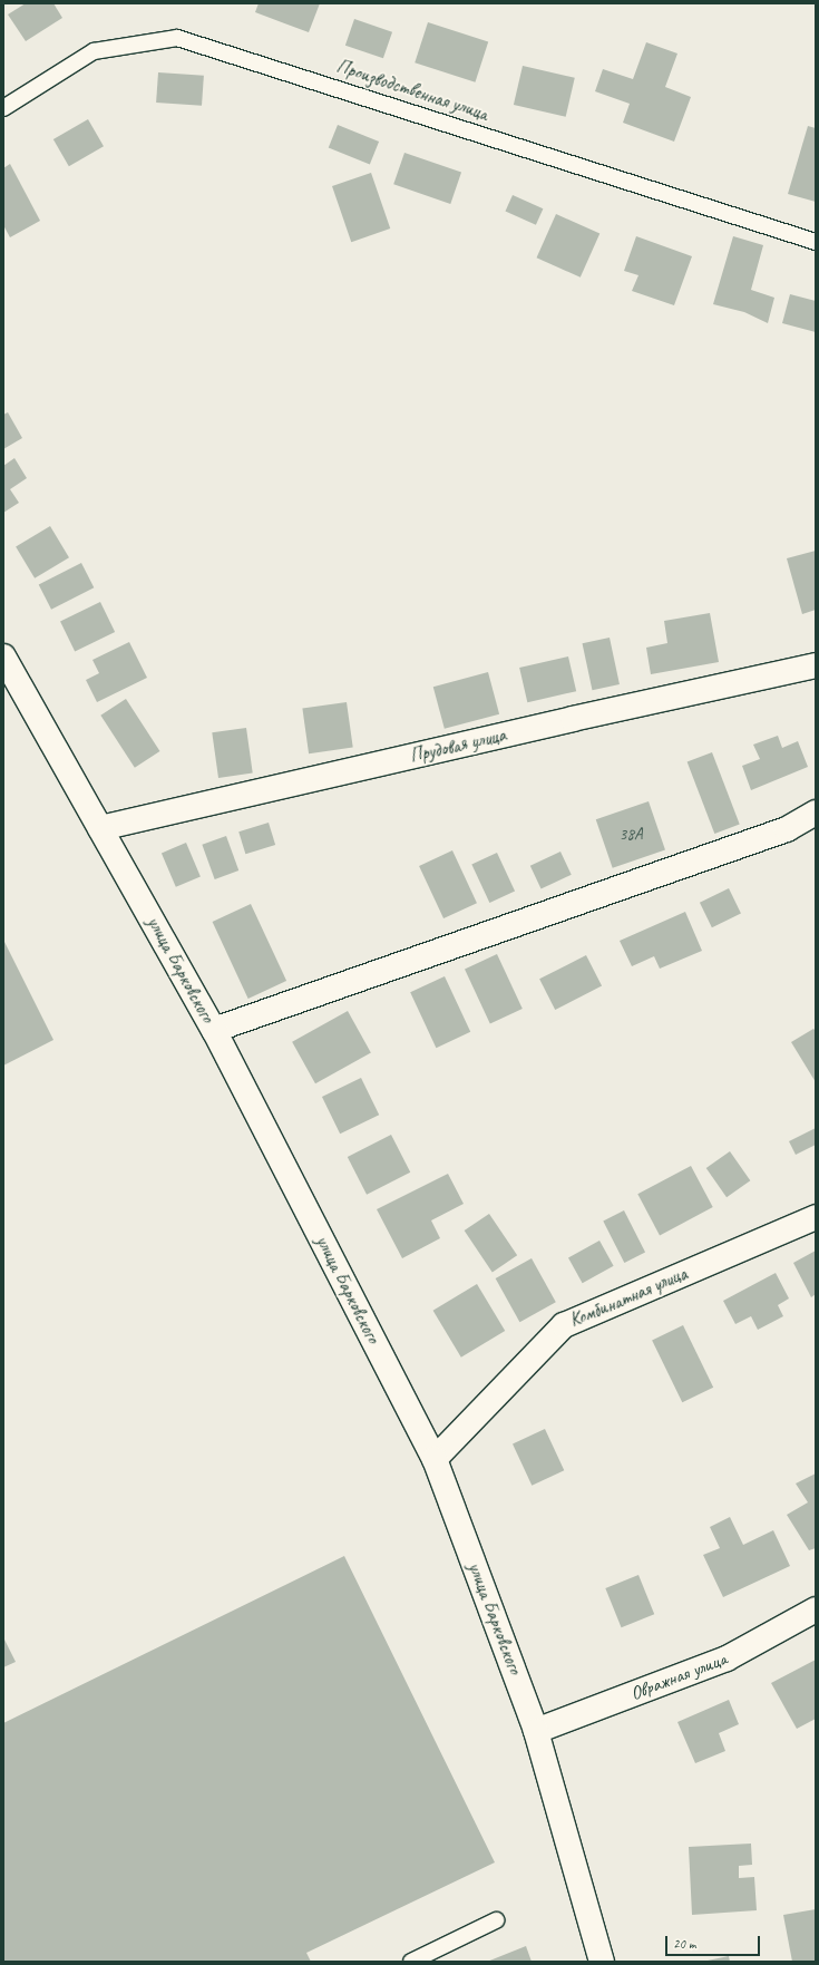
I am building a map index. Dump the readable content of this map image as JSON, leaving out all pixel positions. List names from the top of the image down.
{
  "streets": {
    "street": [
      "Прудовая улица",
      "улица Барковского",
      "Комбинатная улица",
      "Овражная улица"
    ],
    "lane": ["Производственная улица"]
  },
  "crossings": [
    ["Прудовая улица", "улица Барковского"],
    ["улица Барковского", "Комбинатная улица"],
    ["улица Барковского", "Овражная улица"]
  ],
  "house_numbers": ["38А"],
  "scale_bar": "20 m"
}
